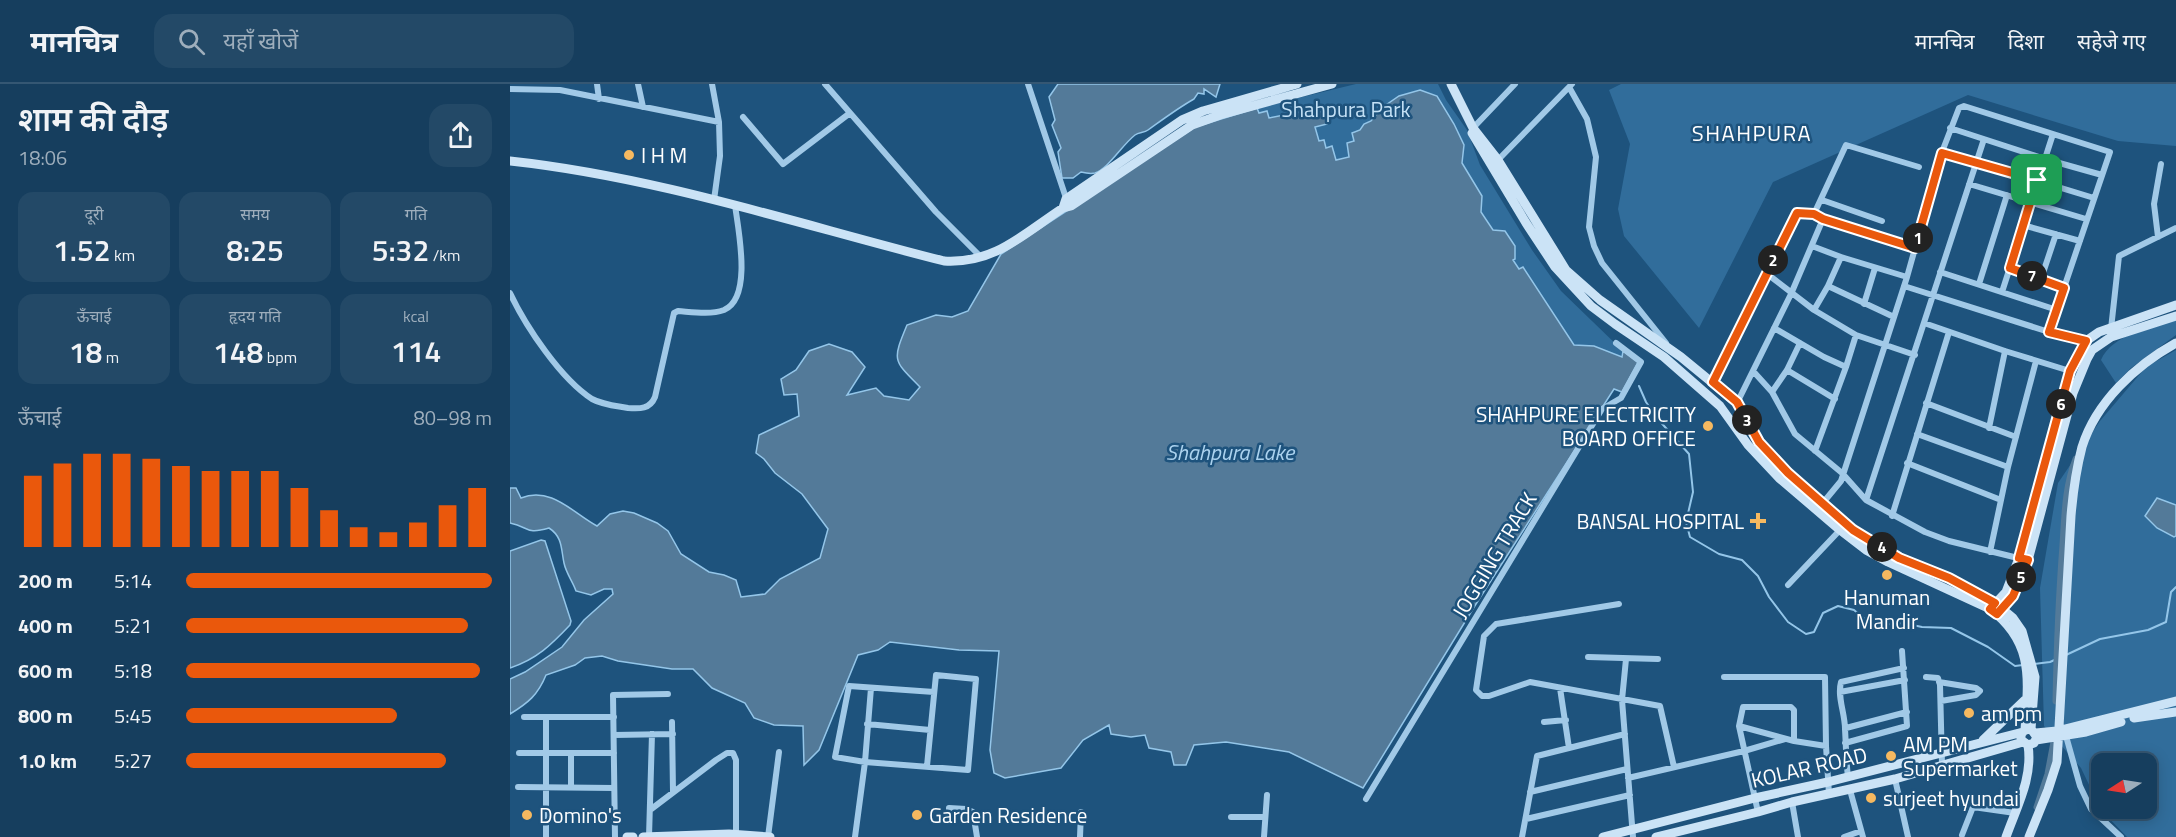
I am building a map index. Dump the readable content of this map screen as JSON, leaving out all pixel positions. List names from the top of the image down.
{
  "streets": {
    "street": ["JOGGING TRACK", "KOLAR ROAD"]
  },
  "districts": ["SHAHPURA"],
  "water": ["Shahpura Lake"],
  "parks": ["Shahpura Park"],
  "places": {
    "other": [
      "I H M",
      "SHAHPURE ELECTRICITY BOARD OFFICE",
      "Hanuman Mandir",
      "am pm",
      "AM PM Supermarket",
      "surjeet hyundai",
      "Domino's",
      "Garden Residence"
    ],
    "health": ["BANSAL HOSPITAL"]
  },
  "north": "left",
  "page": {
    "header": "मानचित्र",
    "search": "यहाँ खोजें",
    "nav": ["मानचित्र", "दिशा", "सहेजे गए"],
    "heading": ["शाम की दौड़", "18:06"],
    "stats": [
      ["दूरी", "1.52 km"],
      ["समय", "8:25"],
      ["गति", "5:32 /km"],
      ["ऊँचाई", "18 m"],
      ["हृदय गति", "148 bpm"],
      ["kcal", "114"]
    ],
    "pins": [
      "1",
      "2",
      "7",
      "6",
      "3",
      "4",
      "5"
    ],
    "chart": ["ऊँचाई", "80–98 m"],
    "list": [
      {
        "name": "200 m",
        "note": "5:14"
      },
      {
        "name": "400 m",
        "note": "5:21"
      },
      {
        "name": "600 m",
        "note": "5:18"
      },
      {
        "name": "800 m",
        "note": "5:45"
      },
      {
        "name": "1.0 km",
        "note": "5:27"
      }
    ]
  }
}
